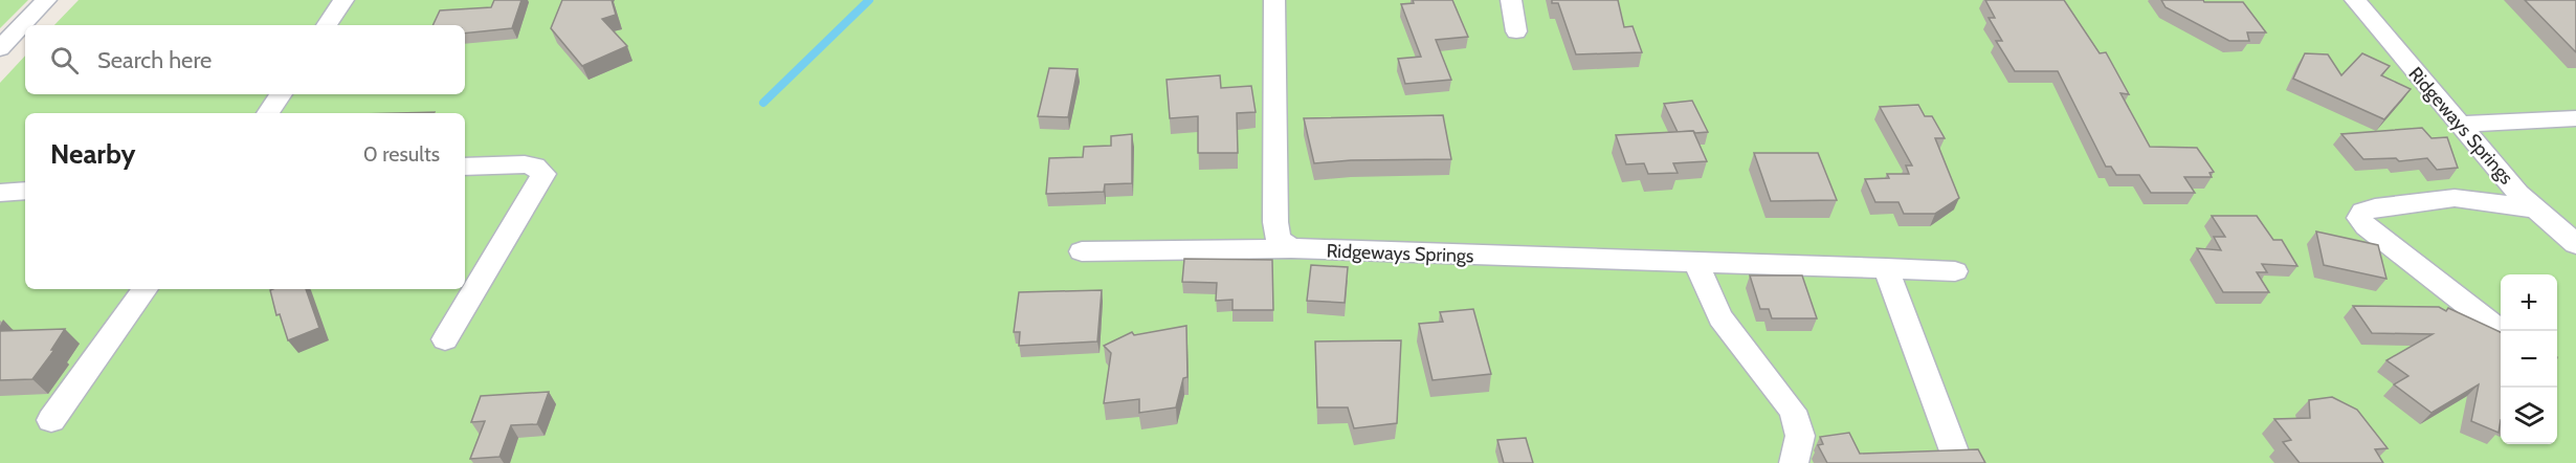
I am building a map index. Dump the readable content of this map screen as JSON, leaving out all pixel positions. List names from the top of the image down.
{
  "streets": {
    "street": ["Ridgeways Springs"]
  },
  "page": {
    "search": "Search here",
    "heading": ["Nearby", "0 results"],
    "map_buttons": ["+", "−"]
  }
}
